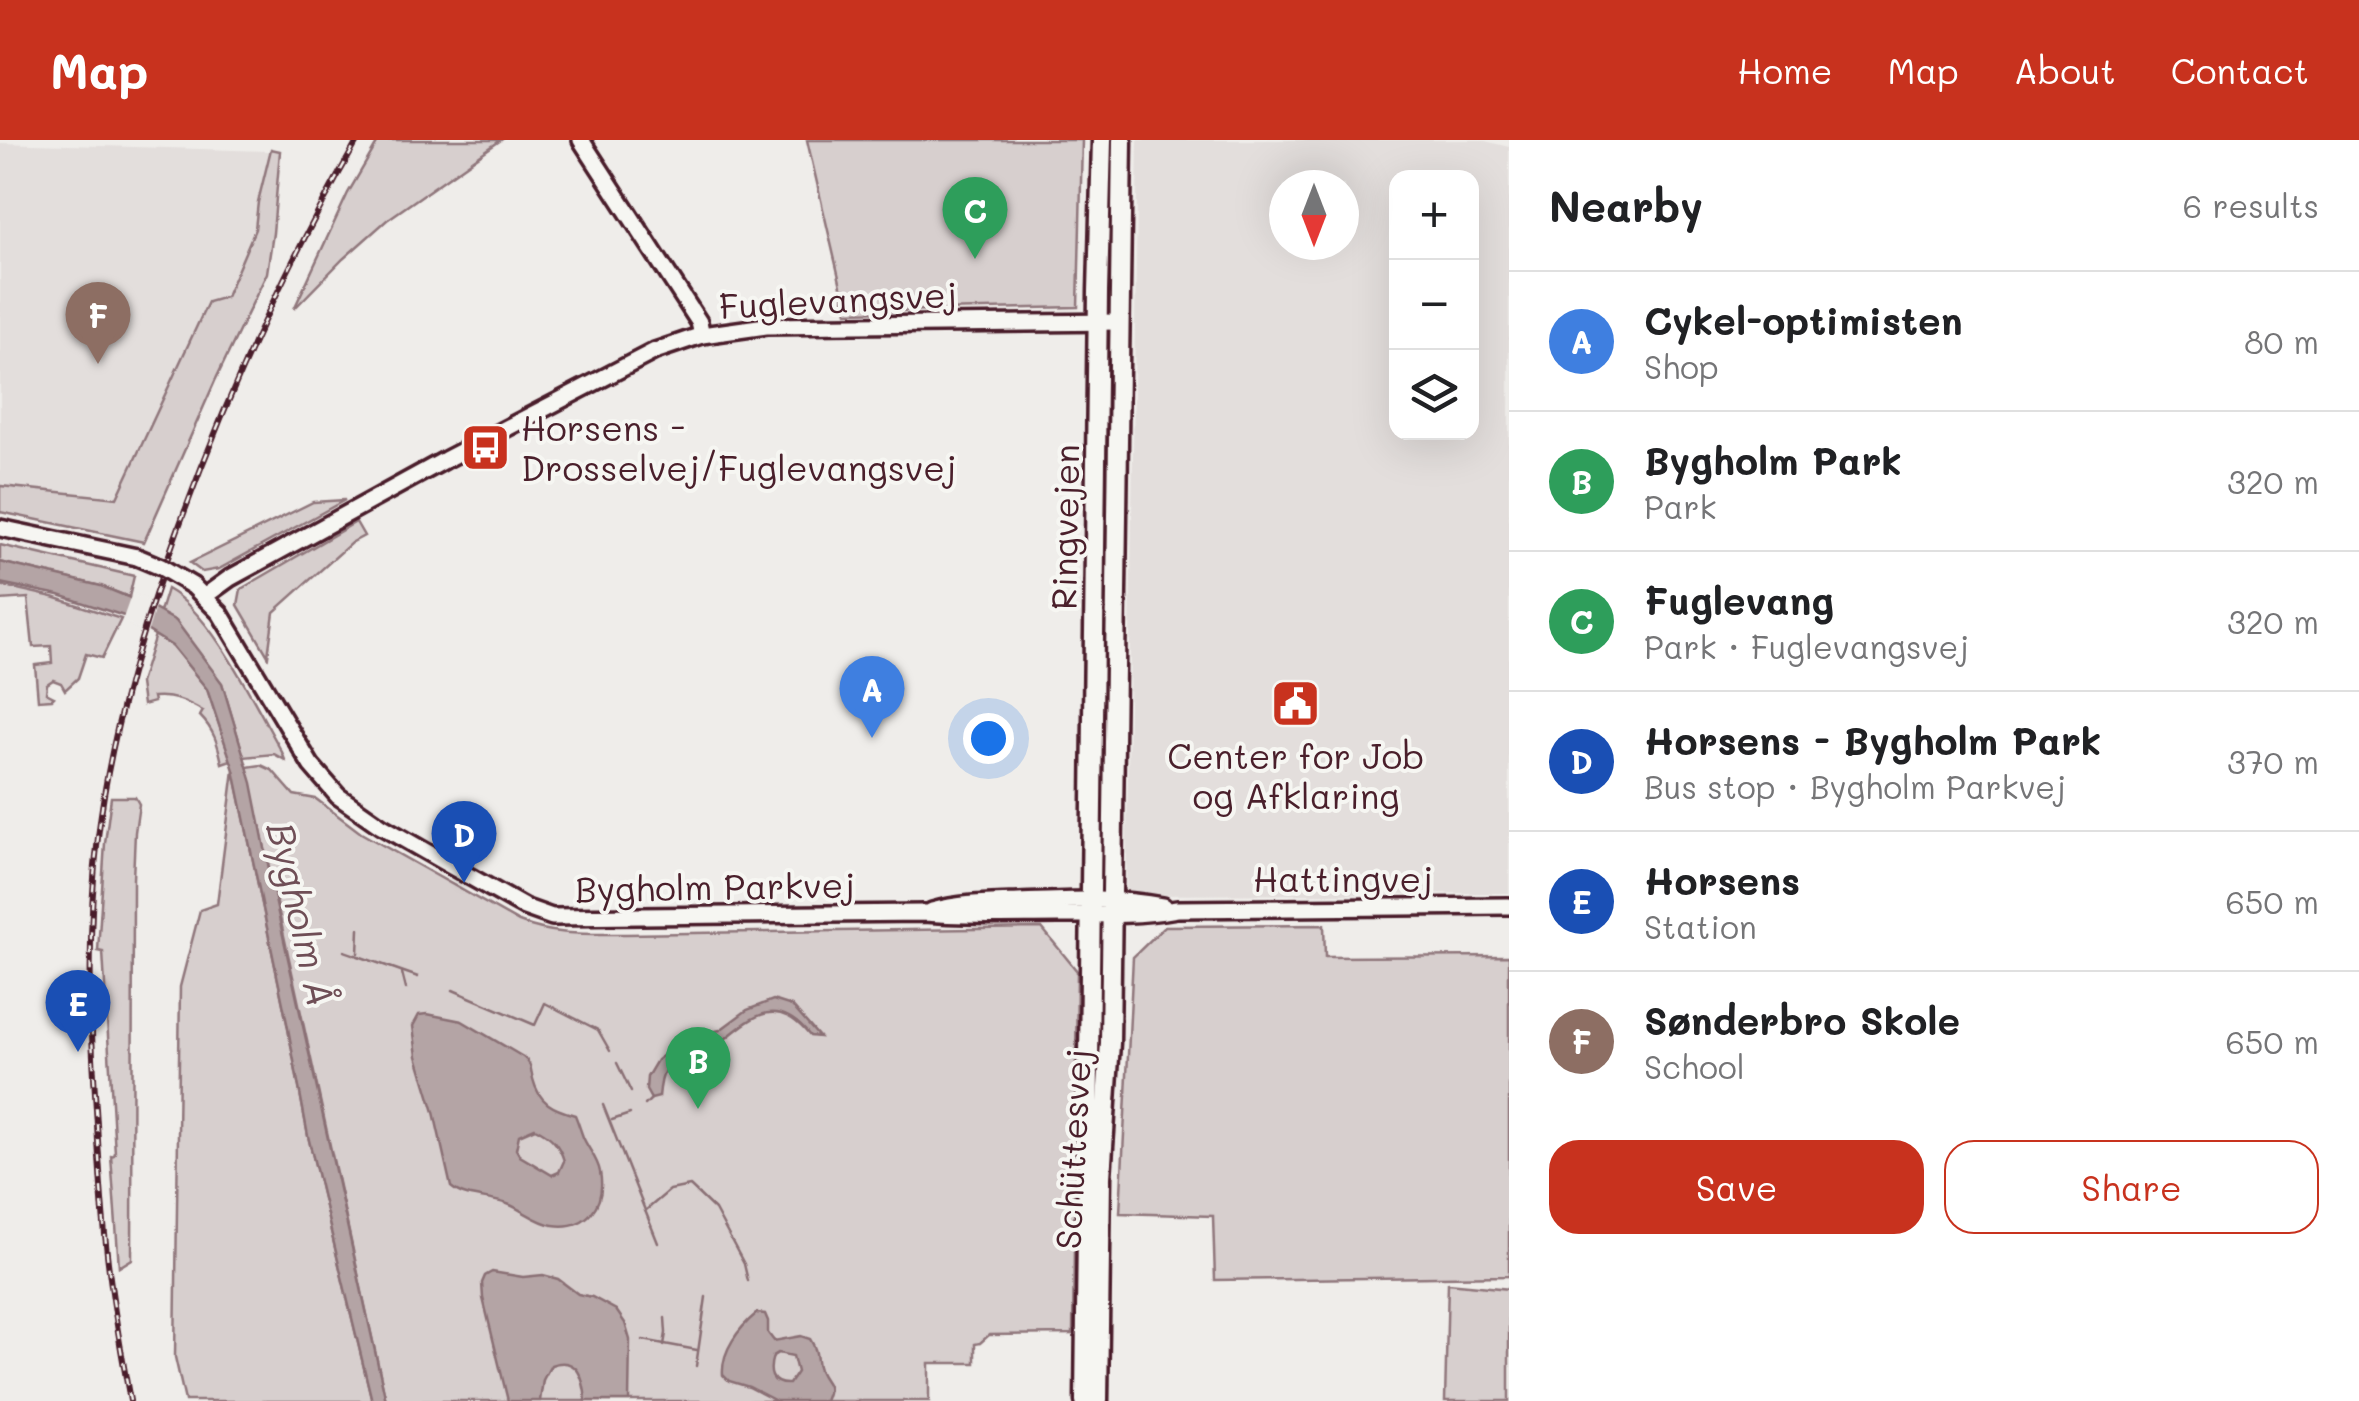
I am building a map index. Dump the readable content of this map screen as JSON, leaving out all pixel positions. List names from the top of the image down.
{
  "streets": {
    "main road": ["Ringvejen", "Schüttesvej"],
    "street": ["Fuglevangsvej", "Hattingvej", "Bygholm Parkvej"]
  },
  "crossings": [
    ["Fuglevangsvej", "Ringvejen"],
    ["Fuglevangsvej", "Bygholm Parkvej"],
    ["Ringvejen", "Hattingvej"],
    ["Ringvejen", "Bygholm Parkvej"],
    ["Ringvejen", "Schüttesvej"],
    ["Hattingvej", "Bygholm Parkvej"],
    ["Hattingvej", "Schüttesvej"],
    ["Bygholm Parkvej", "Schüttesvej"]
  ],
  "water": ["Bygholm Å"],
  "places": {
    "bus stop": ["Horsens - Drosselvej/Fuglevangsvej"],
    "public building": ["Center for Job og Afklaring"]
  },
  "north": "bottom",
  "page": {
    "header": "Map",
    "nav": [
      "Home",
      "Map",
      "About",
      "Contact"
    ],
    "heading": ["Nearby", "6 results"],
    "map_buttons": ["+", "−"],
    "pins": [
      "C",
      "F",
      "A",
      "D",
      "E",
      "B"
    ],
    "list": [
      {
        "mark": "A",
        "name": "Cykel-optimisten",
        "note": "Shop",
        "value": "80 m"
      },
      {
        "mark": "B",
        "name": "Bygholm Park",
        "note": "Park",
        "value": "320 m"
      },
      {
        "mark": "C",
        "name": "Fuglevang",
        "note": "Park · Fuglevangsvej",
        "value": "320 m"
      },
      {
        "mark": "D",
        "name": "Horsens - Bygholm Park",
        "note": "Bus stop · Bygholm Parkvej",
        "value": "370 m"
      },
      {
        "mark": "E",
        "name": "Horsens",
        "note": "Station",
        "value": "650 m"
      },
      {
        "mark": "F",
        "name": "Sønderbro Skole",
        "note": "School",
        "value": "650 m"
      }
    ],
    "buttons": ["Save", "Share"]
  }
}
